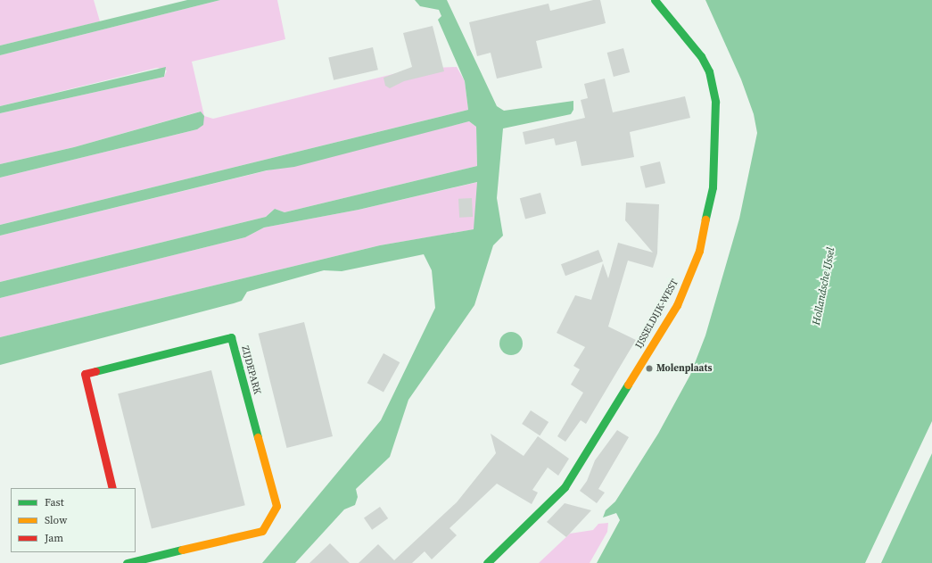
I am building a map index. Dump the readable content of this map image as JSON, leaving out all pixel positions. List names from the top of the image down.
{
  "streets": {
    "street": ["IJSSELDIJK-WEST", "ZIJDEPARK"]
  },
  "water": ["Hollandsche IJssel"],
  "places": ["Molenplaats"],
  "legend": ["Fast", "Slow", "Jam"]
}
